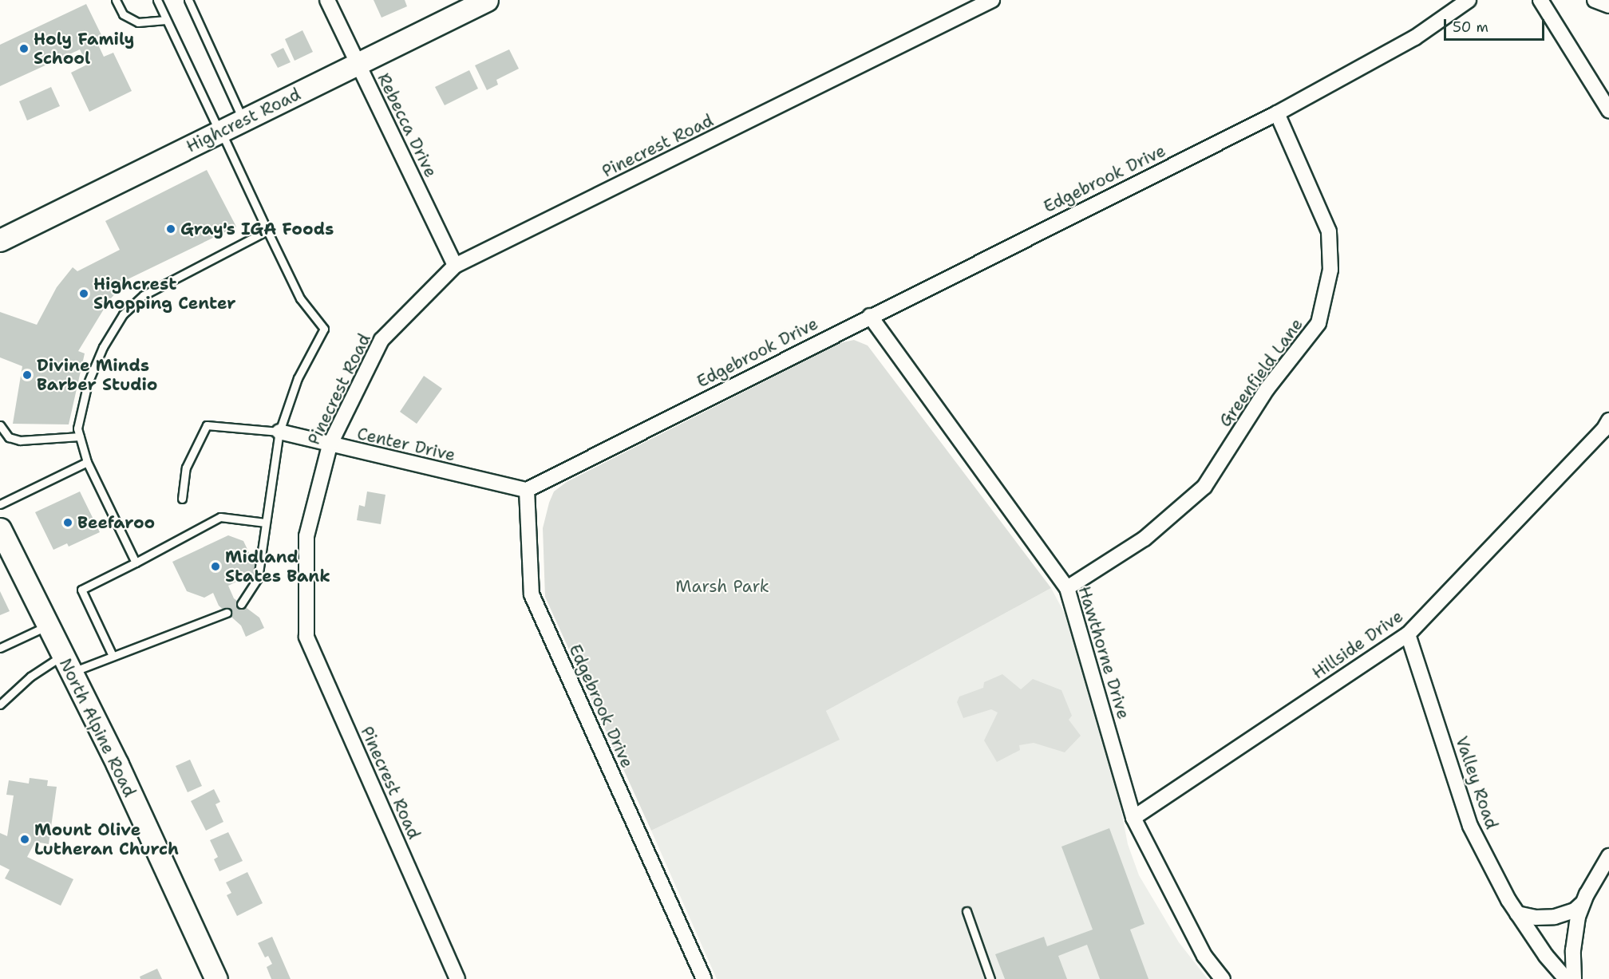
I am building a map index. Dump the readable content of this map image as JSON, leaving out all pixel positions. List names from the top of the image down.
{
  "streets": {
    "street": [
      "Highcrest Road",
      "Rebecca Drive",
      "Pinecrest Road",
      "Edgebrook Drive",
      "Greenfield Lane",
      "Center Drive",
      "Hillside Drive",
      "Hawthorne Drive",
      "North Alpine Road",
      "Valley Road"
    ]
  },
  "crossings": [
    ["Highcrest Road", "Rebecca Drive"],
    ["Rebecca Drive", "Pinecrest Road"],
    ["Pinecrest Road", "Center Drive"],
    ["Edgebrook Drive", "Greenfield Lane"],
    ["Edgebrook Drive", "Center Drive"],
    ["Edgebrook Drive", "Hawthorne Drive"],
    ["Greenfield Lane", "Hawthorne Drive"],
    ["Hillside Drive", "Hawthorne Drive"],
    ["Hillside Drive", "Valley Road"]
  ],
  "parks": ["Marsh Park"],
  "places": [
    "Holy Family School",
    "Gray's IGA Foods",
    "Highcrest Shopping Center",
    "Divine Minds Barber Studio",
    "Beefaroo",
    "Midland States Bank",
    "Mount Olive Lutheran Church"
  ],
  "scale_bar": "50 m"
}
